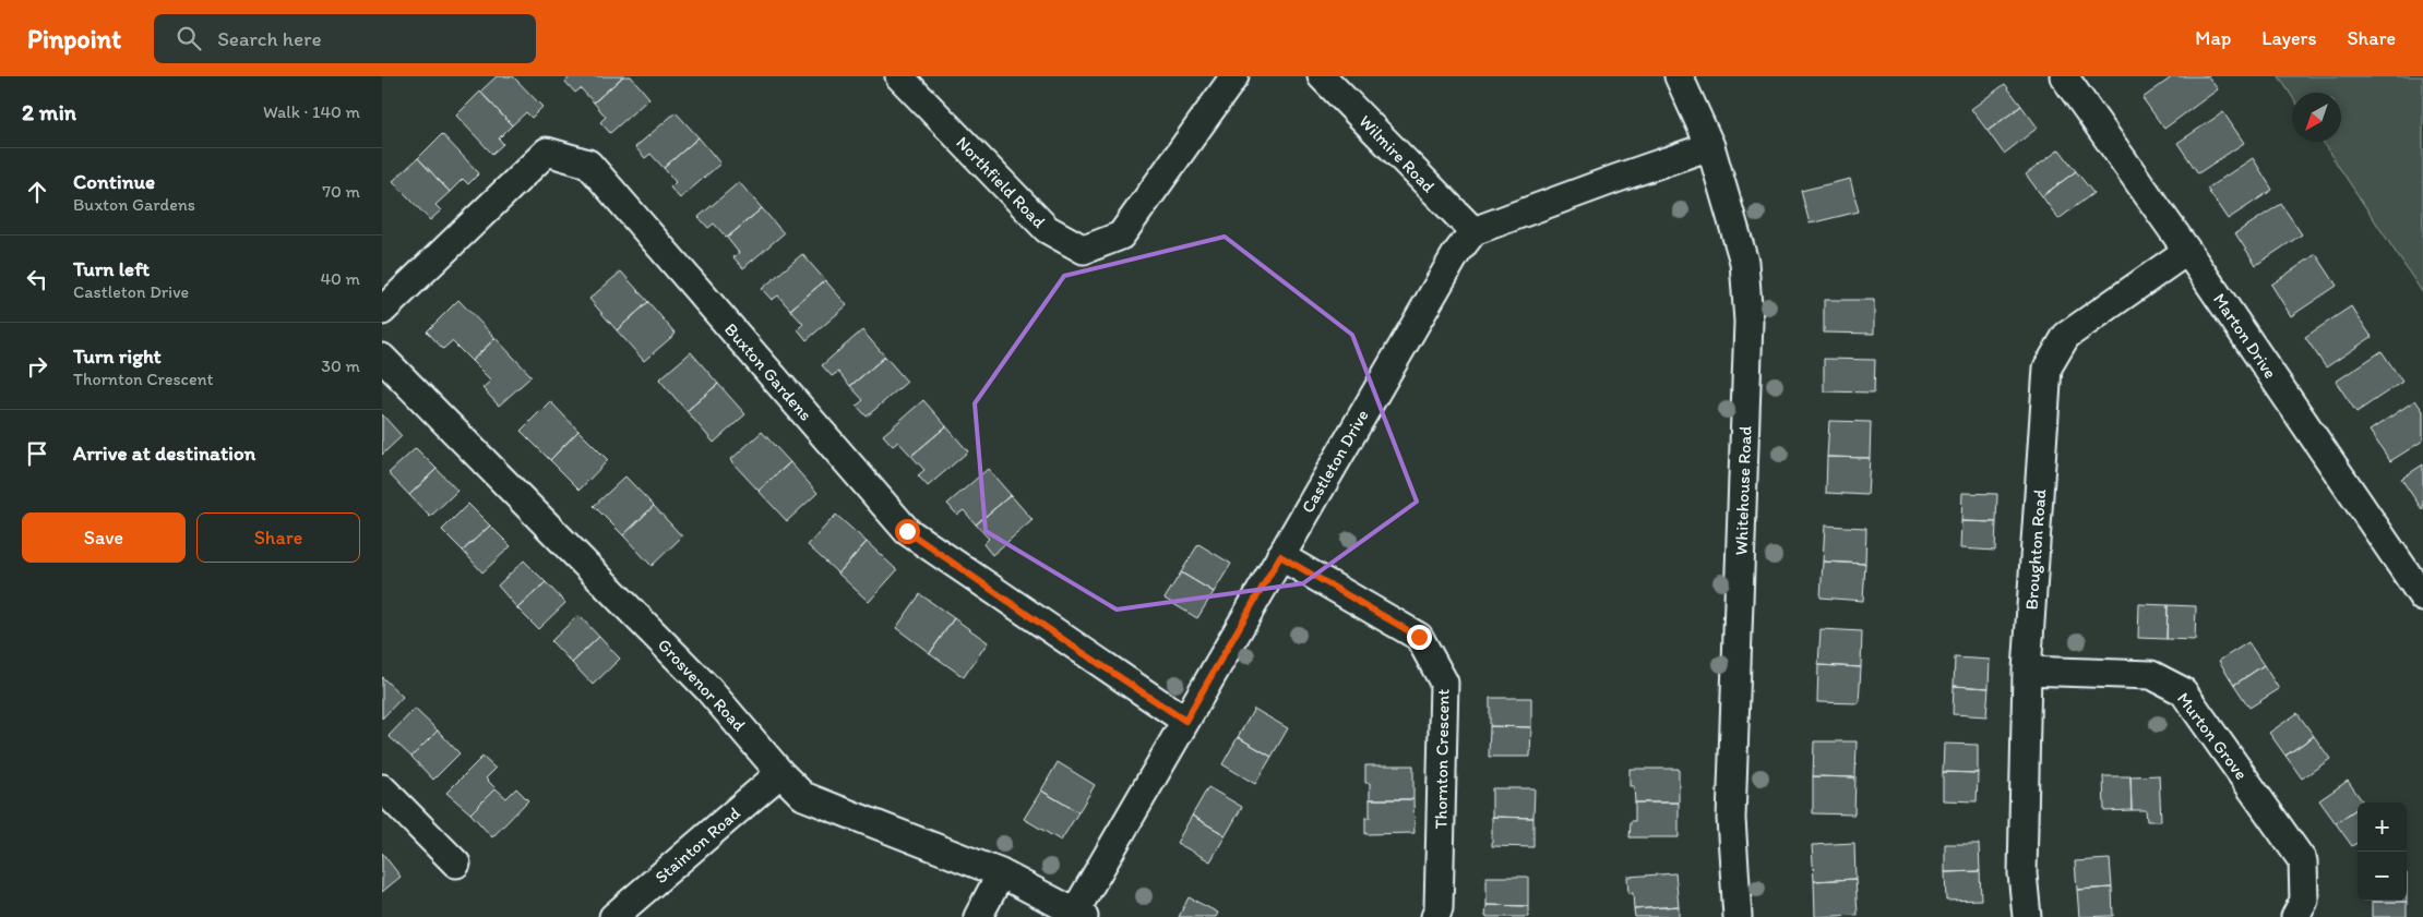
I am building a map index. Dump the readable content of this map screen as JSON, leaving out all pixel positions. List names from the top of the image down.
{
  "streets": {
    "street": [
      "Wilmire Road",
      "Northfield Road",
      "Marton Drive",
      "Buxton Gardens",
      "Castleton Drive",
      "Whitehouse Road",
      "Broughton Road",
      "Grosvenor Road",
      "Murton Grove",
      "Thornton Crescent",
      "Stainton Road"
    ]
  },
  "crossings": [
    ["Wilmire Road", "Castleton Drive"],
    ["Marton Drive", "Broughton Road"],
    ["Buxton Gardens", "Castleton Drive"],
    ["Castleton Drive", "Grosvenor Road"],
    ["Castleton Drive", "Thornton Crescent"],
    ["Broughton Road", "Murton Grove"],
    ["Grosvenor Road", "Stainton Road"]
  ],
  "north": "bottom left",
  "page": {
    "header": "Pinpoint",
    "search": "Search here",
    "nav": ["Map", "Layers", "Share"],
    "heading": ["2 min", "Walk · 140 m"],
    "list": [
      ["Continue", "Buxton Gardens", "70 m"],
      ["Turn left", "Castleton Drive", "40 m"],
      ["Turn right", "Thornton Crescent", "30 m"],
      "Arrive at destination"
    ],
    "buttons": ["Save", "Share"],
    "map_buttons": ["+", "−"]
  }
}
